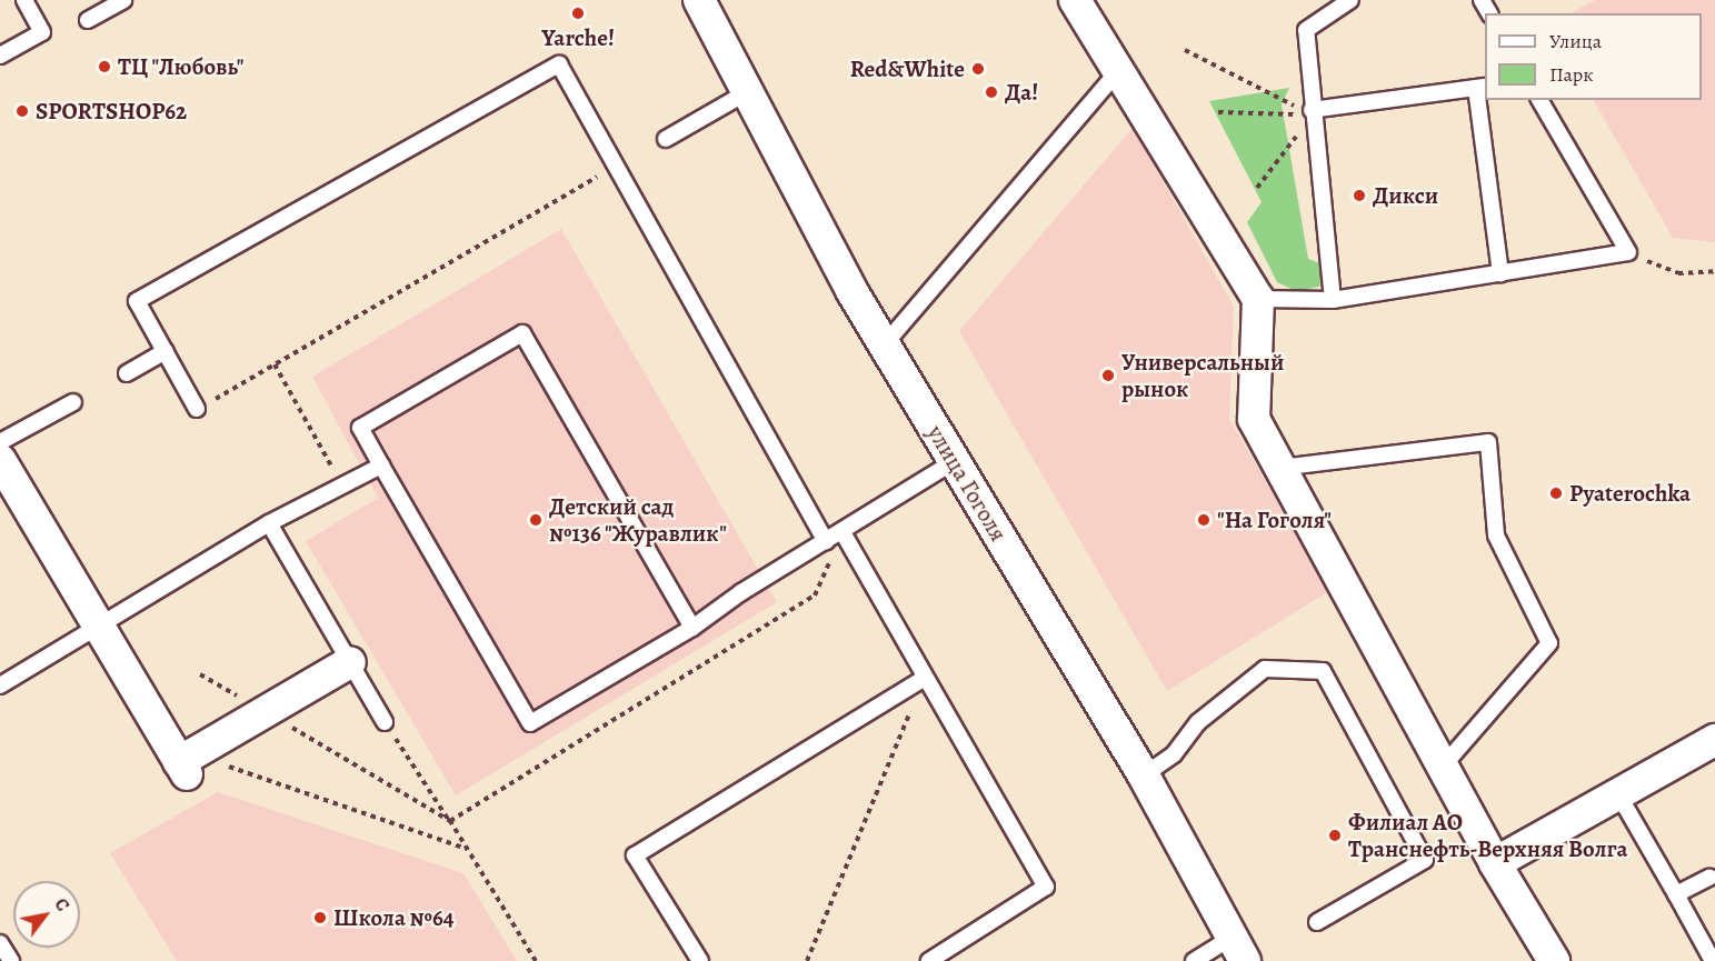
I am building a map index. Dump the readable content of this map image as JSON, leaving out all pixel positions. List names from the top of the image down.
{
  "streets": {
    "street": ["улица Гоголя"]
  },
  "places": [
    "Yarche!",
    "ТЦ \"Любовь\"",
    "Red&White",
    "Да!",
    "SPORTSHOP62",
    "Дикси",
    "Универсальный рынок",
    "Pyaterochka",
    "Детский сад №136 \"Журавлик\"",
    "\"На Гоголя\"",
    "Филиал АО Транснефть-Верхняя Волга",
    "Школа №64"
  ],
  "legend": ["Улица", "Парк"],
  "north": "top right"
}
